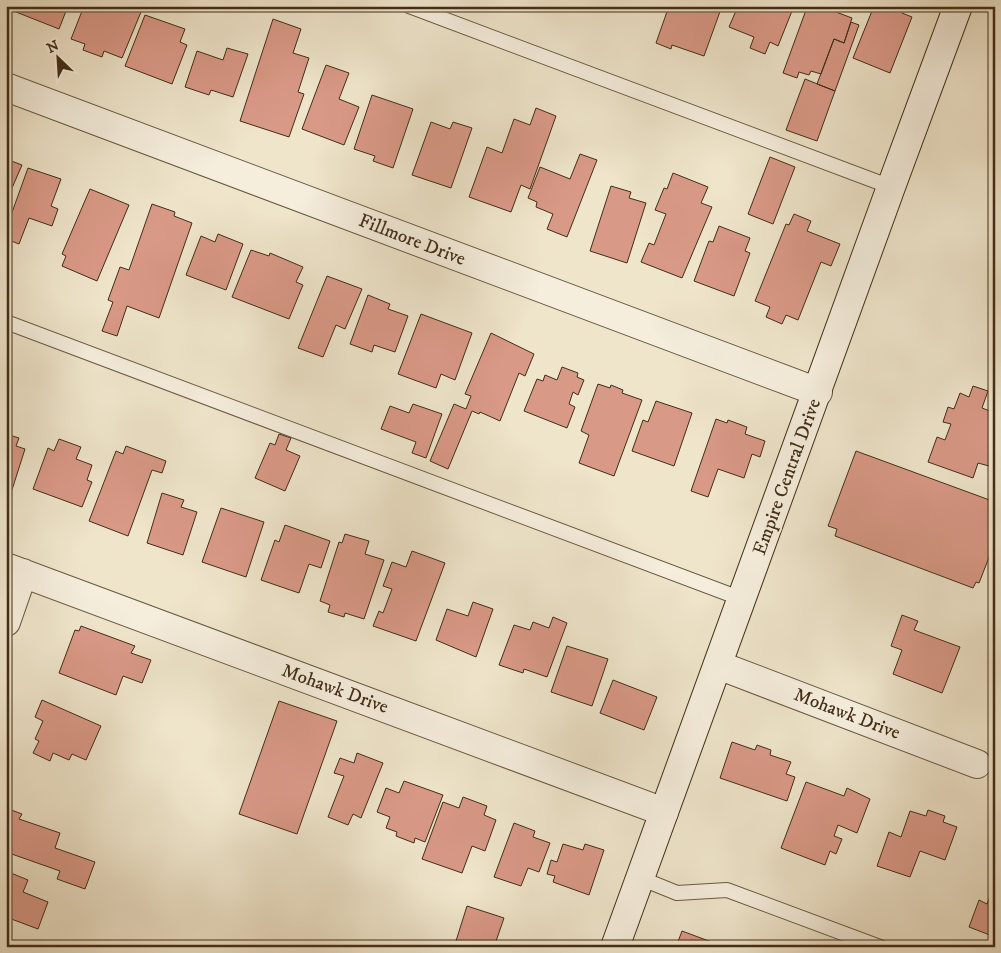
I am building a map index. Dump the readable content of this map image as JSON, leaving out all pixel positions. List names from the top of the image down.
{
  "streets": {
    "street": ["Fillmore Drive", "Empire Central Drive", "Mohawk Drive"]
  },
  "crossings": [
    ["Fillmore Drive", "Empire Central Drive"],
    ["Empire Central Drive", "Mohawk Drive"]
  ],
  "north": "top left"
}
